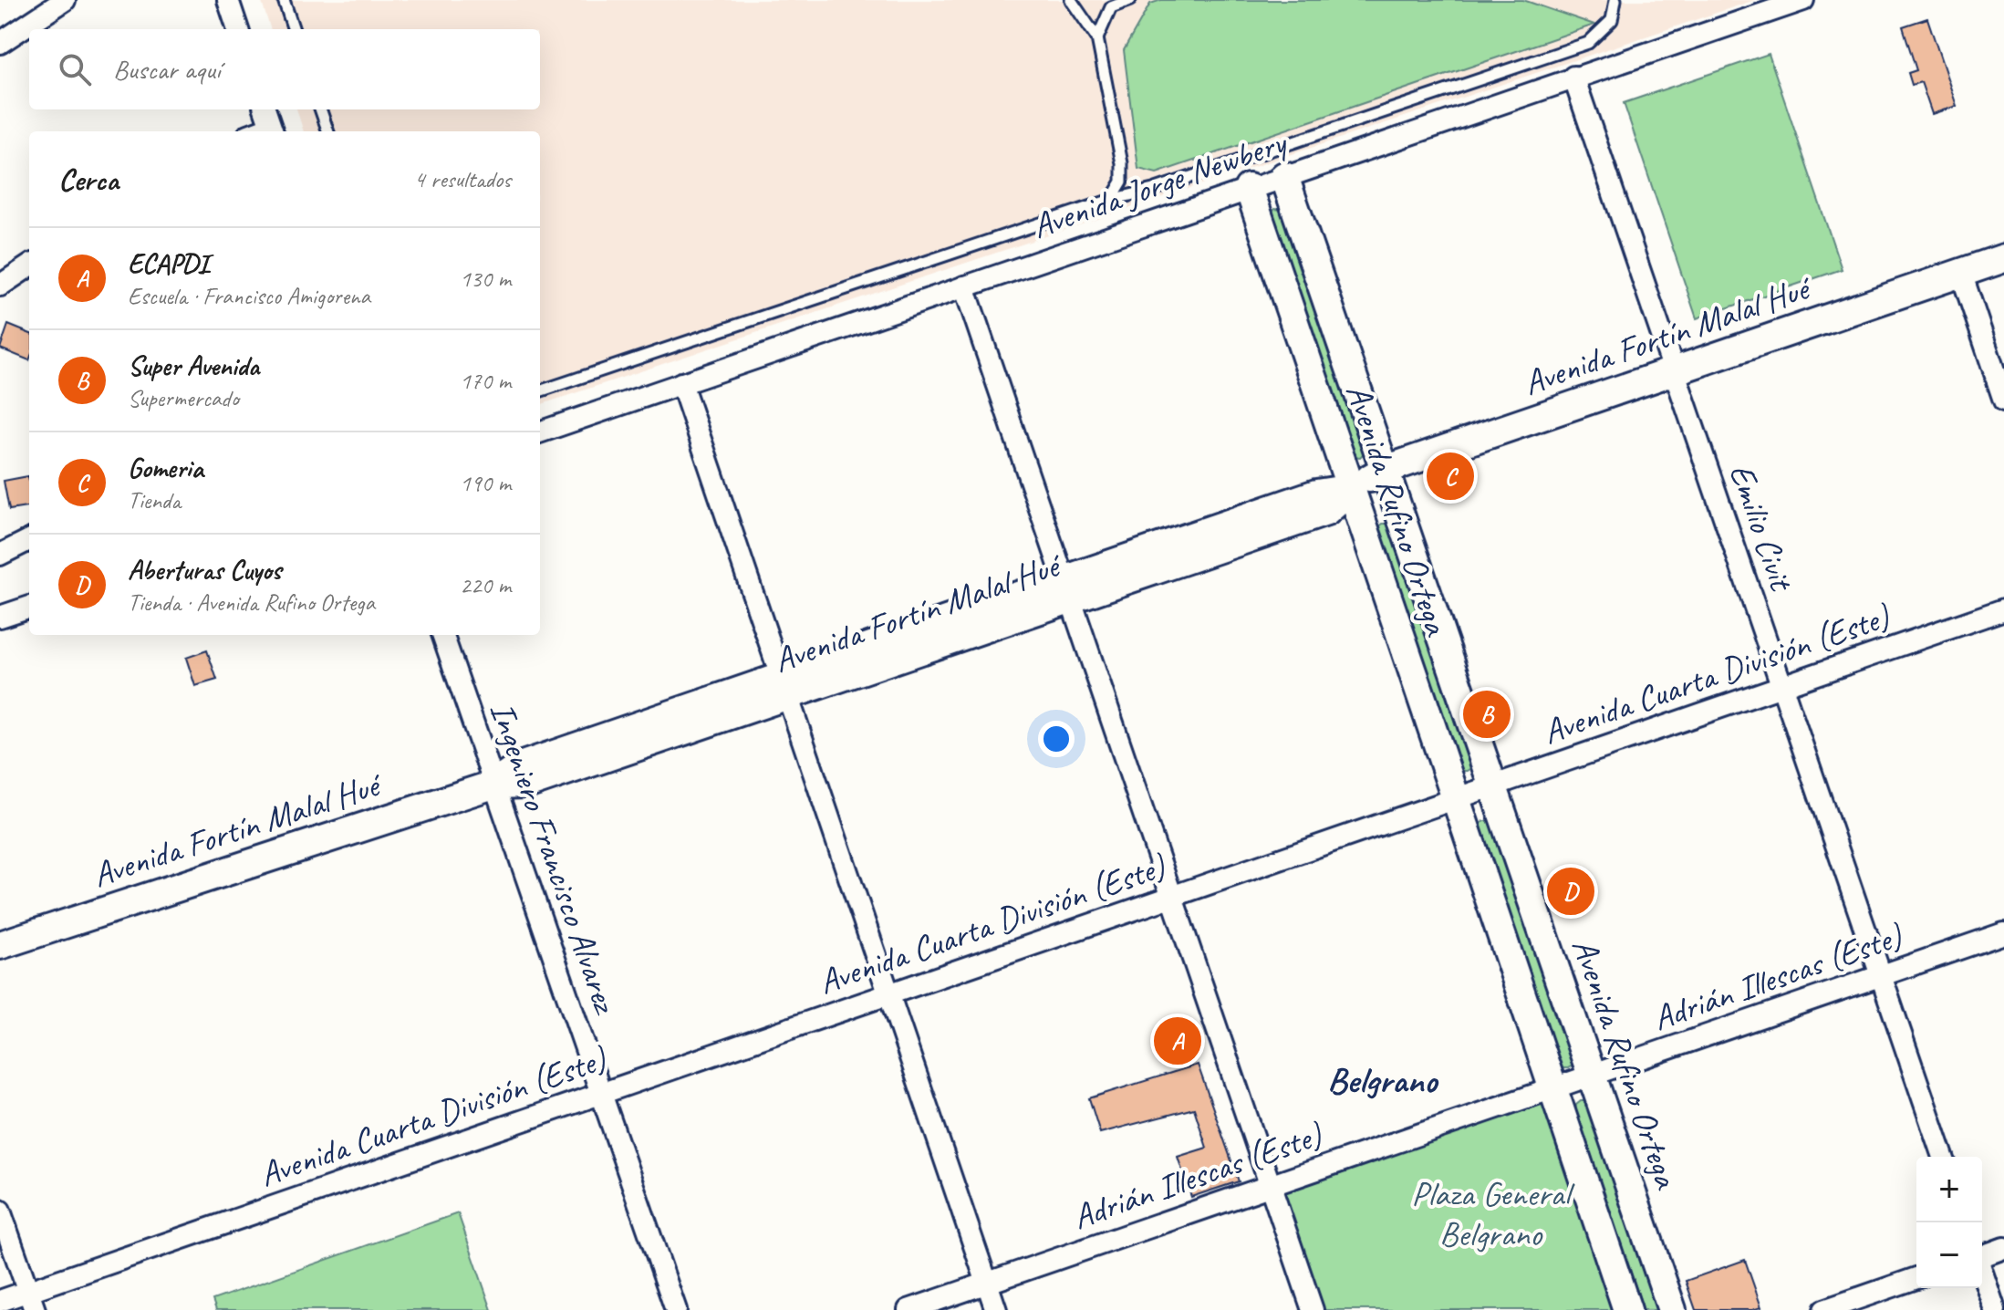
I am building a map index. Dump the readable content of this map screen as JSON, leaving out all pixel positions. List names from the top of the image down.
{
  "streets": {
    "main road": ["Avenida Fortín Malal Hué", "Avenida Rufino Ortega"],
    "street": [
      "Avenida Jorge Newbery",
      "Emilio Civit",
      "Avenida Cuarta División (Este)",
      "Ingeniero Francisco Alvarez",
      "Adrián Illescas (Este)"
    ]
  },
  "crossings": [
    ["Avenida Jorge Newbery", "Avenida Rufino Ortega"],
    ["Avenida Jorge Newbery", "Emilio Civit"],
    ["Avenida Fortín Malal Hué", "Avenida Rufino Ortega"],
    ["Avenida Fortín Malal Hué", "Emilio Civit"],
    ["Avenida Fortín Malal Hué", "Ingeniero Francisco Alvarez"],
    ["Avenida Rufino Ortega", "Avenida Cuarta División (Este)"],
    ["Avenida Rufino Ortega", "Adrián Illescas (Este)"],
    ["Emilio Civit", "Avenida Cuarta División (Este)"],
    ["Emilio Civit", "Adrián Illescas (Este)"],
    ["Avenida Cuarta División (Este)", "Ingeniero Francisco Alvarez"]
  ],
  "districts": ["Belgrano"],
  "parks": ["Plaza General Belgrano"],
  "page": {
    "search": "Buscar aquí",
    "heading": ["Cerca", "4 resultados"],
    "list": [
      {
        "mark": "A",
        "name": "ECAPDI",
        "note": "Escuela · Francisco Amigorena",
        "value": "130 m"
      },
      {
        "mark": "B",
        "name": "Super Avenida",
        "note": "Supermercado",
        "value": "170 m"
      },
      {
        "mark": "C",
        "name": "Gomeria",
        "note": "Tienda",
        "value": "190 m"
      },
      {
        "mark": "D",
        "name": "Aberturas Cuyos",
        "note": "Tienda · Avenida Rufino Ortega",
        "value": "220 m"
      }
    ],
    "pins": [
      "C",
      "B",
      "D",
      "A"
    ],
    "map_buttons": ["+", "−"]
  }
}
